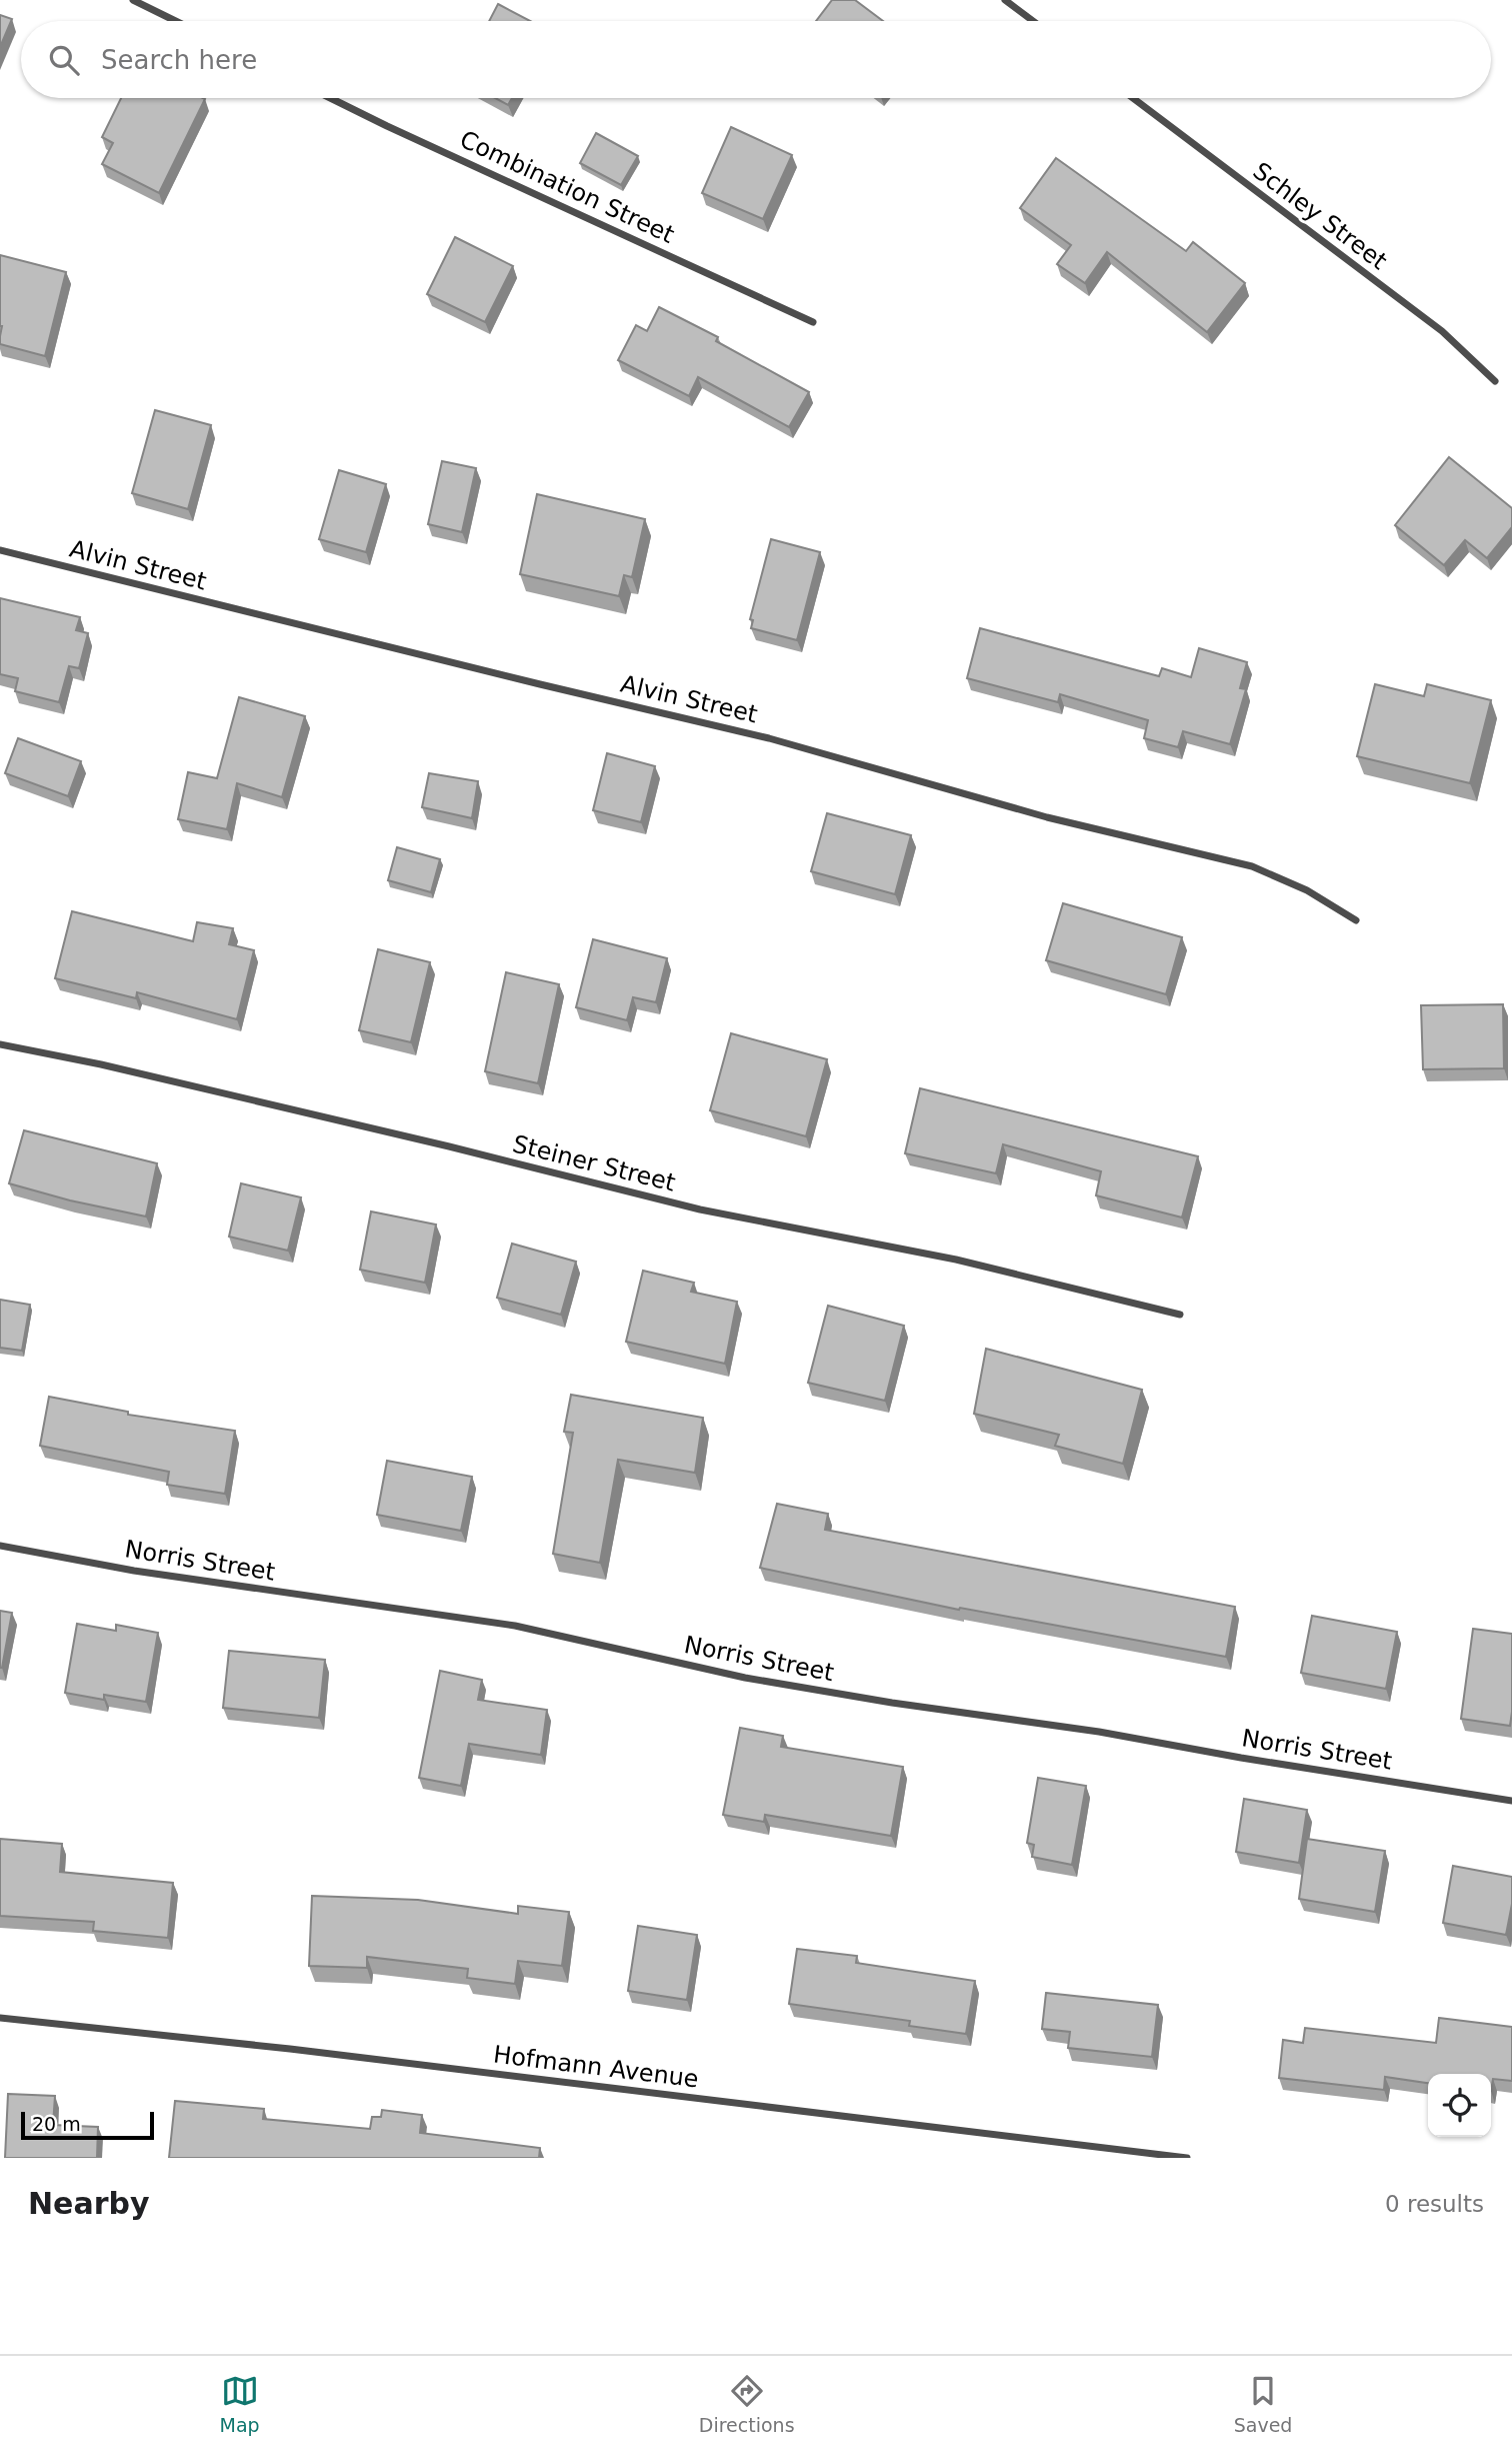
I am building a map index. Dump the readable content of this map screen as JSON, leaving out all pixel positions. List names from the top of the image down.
{
  "streets": {
    "street": [
      "Combination Street",
      "Schley Street",
      "Alvin Street",
      "Steiner Street",
      "Norris Street",
      "Hofmann Avenue"
    ]
  },
  "scale_bar": "20 m",
  "page": {
    "search": "Search here",
    "scale": "20 m",
    "heading": ["Nearby", "0 results"],
    "nav": ["Map", "Directions", "Saved"]
  }
}
